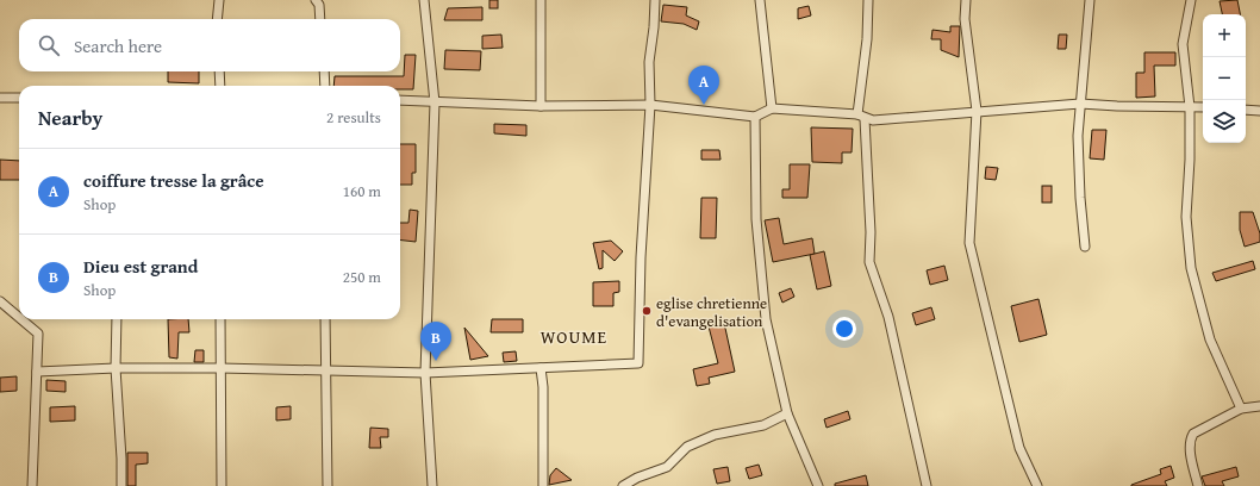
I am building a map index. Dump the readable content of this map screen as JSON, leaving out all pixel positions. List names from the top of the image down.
{
  "districts": ["WOUME"],
  "places": ["eglise chretienne d'evangelisation"],
  "page": {
    "map_buttons": ["+", "−"],
    "search": "Search here",
    "pins": ["A", "B"],
    "heading": ["Nearby", "2 results"],
    "list": [
      {
        "mark": "A",
        "name": "coiffure tresse la grâce",
        "note": "Shop",
        "value": "160 m"
      },
      {
        "mark": "B",
        "name": "Dieu est grand",
        "note": "Shop",
        "value": "250 m"
      }
    ]
  }
}
